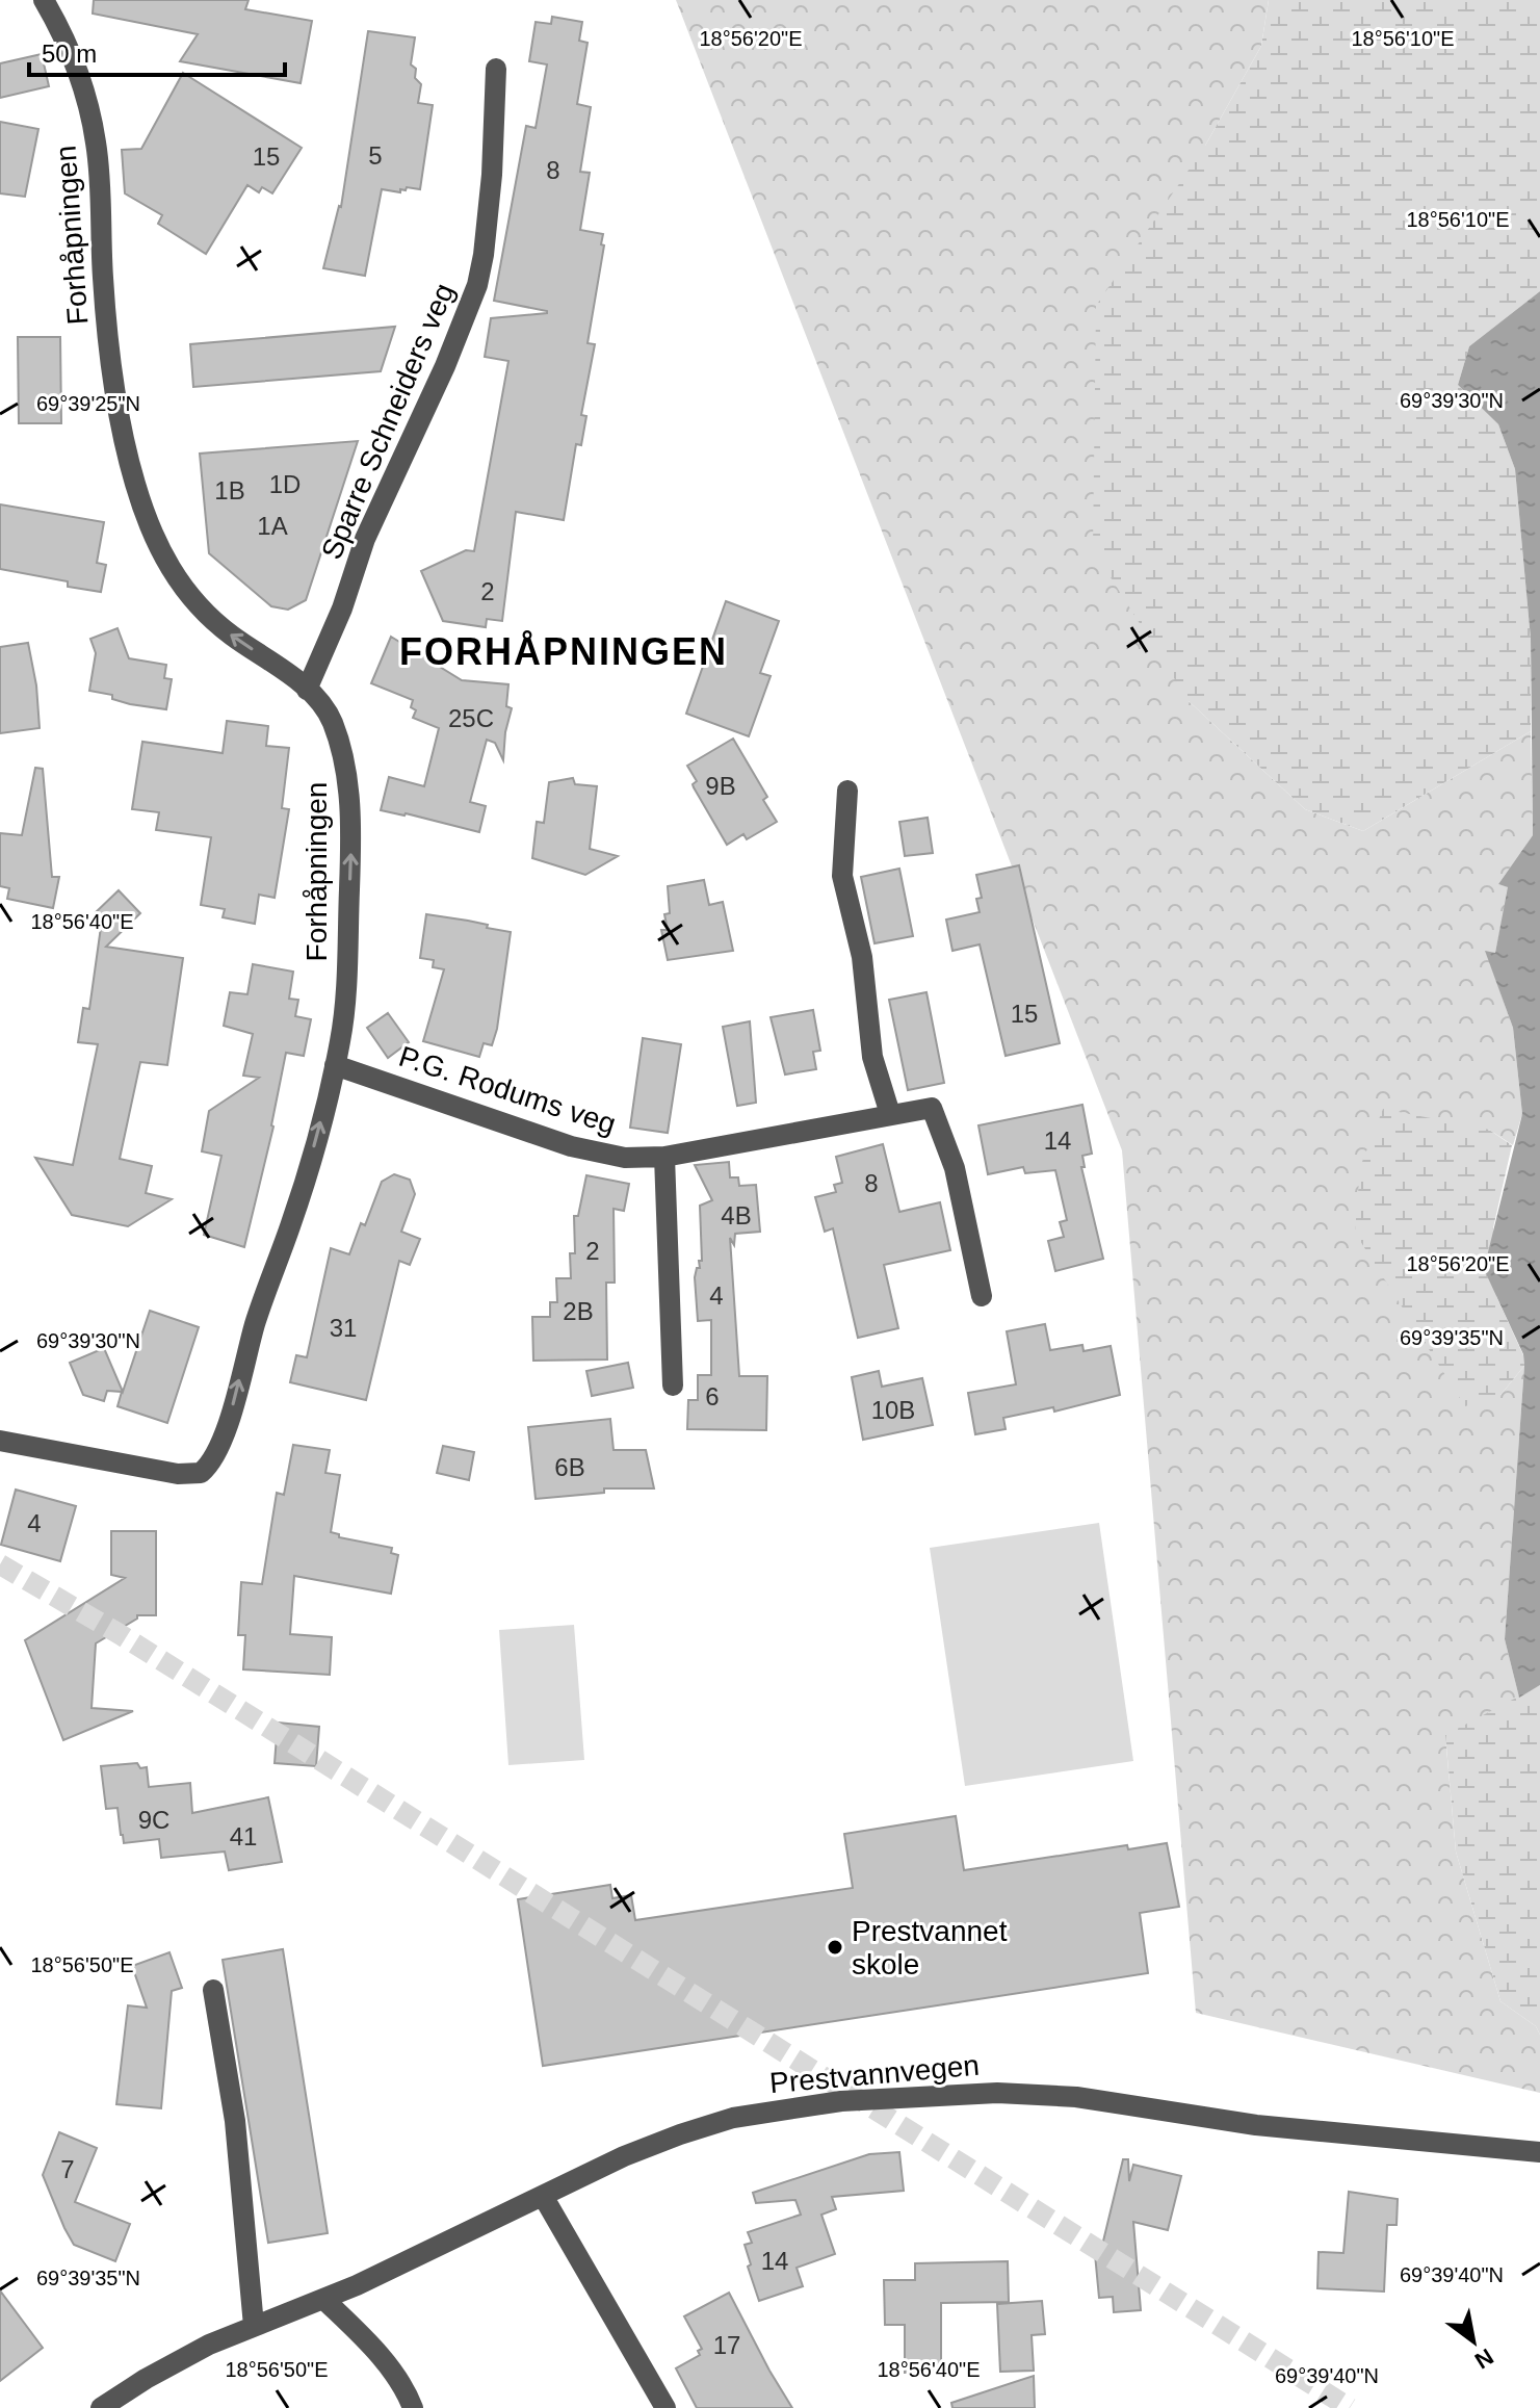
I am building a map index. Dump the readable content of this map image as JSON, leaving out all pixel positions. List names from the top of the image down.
{
  "streets": {
    "street": [
      "Forhåpningen",
      "Sparre Schneiders veg",
      "P.G. Rodums veg",
      "Prestvannvegen"
    ]
  },
  "crossings": [
    ["Forhåpningen", "Sparre Schneiders veg"],
    ["Forhåpningen", "P.G. Rodums veg"]
  ],
  "one_way": ["Forhåpningen"],
  "districts": ["FORHÅPNINGEN"],
  "places": ["Prestvannet skole"],
  "house_numbers": [
    "5",
    "15",
    "8",
    "1D",
    "1B",
    "1A",
    "2",
    "25C",
    "9B",
    "15",
    "14",
    "8",
    "4B",
    "2",
    "4",
    "2B",
    "31",
    "6",
    "10B",
    "6B",
    "4",
    "9C",
    "41",
    "7",
    "14",
    "17"
  ],
  "scale_bar": "50 m",
  "north": "bottom right",
  "coordinates": [
    "18°56'20\"E",
    "18°56'10\"E",
    "69°39'30\"N",
    "69°39'25\"N",
    "18°56'40\"E",
    "69°39'35\"N",
    "18°56'50\"E",
    "69°39'40\"N"
  ]
}
